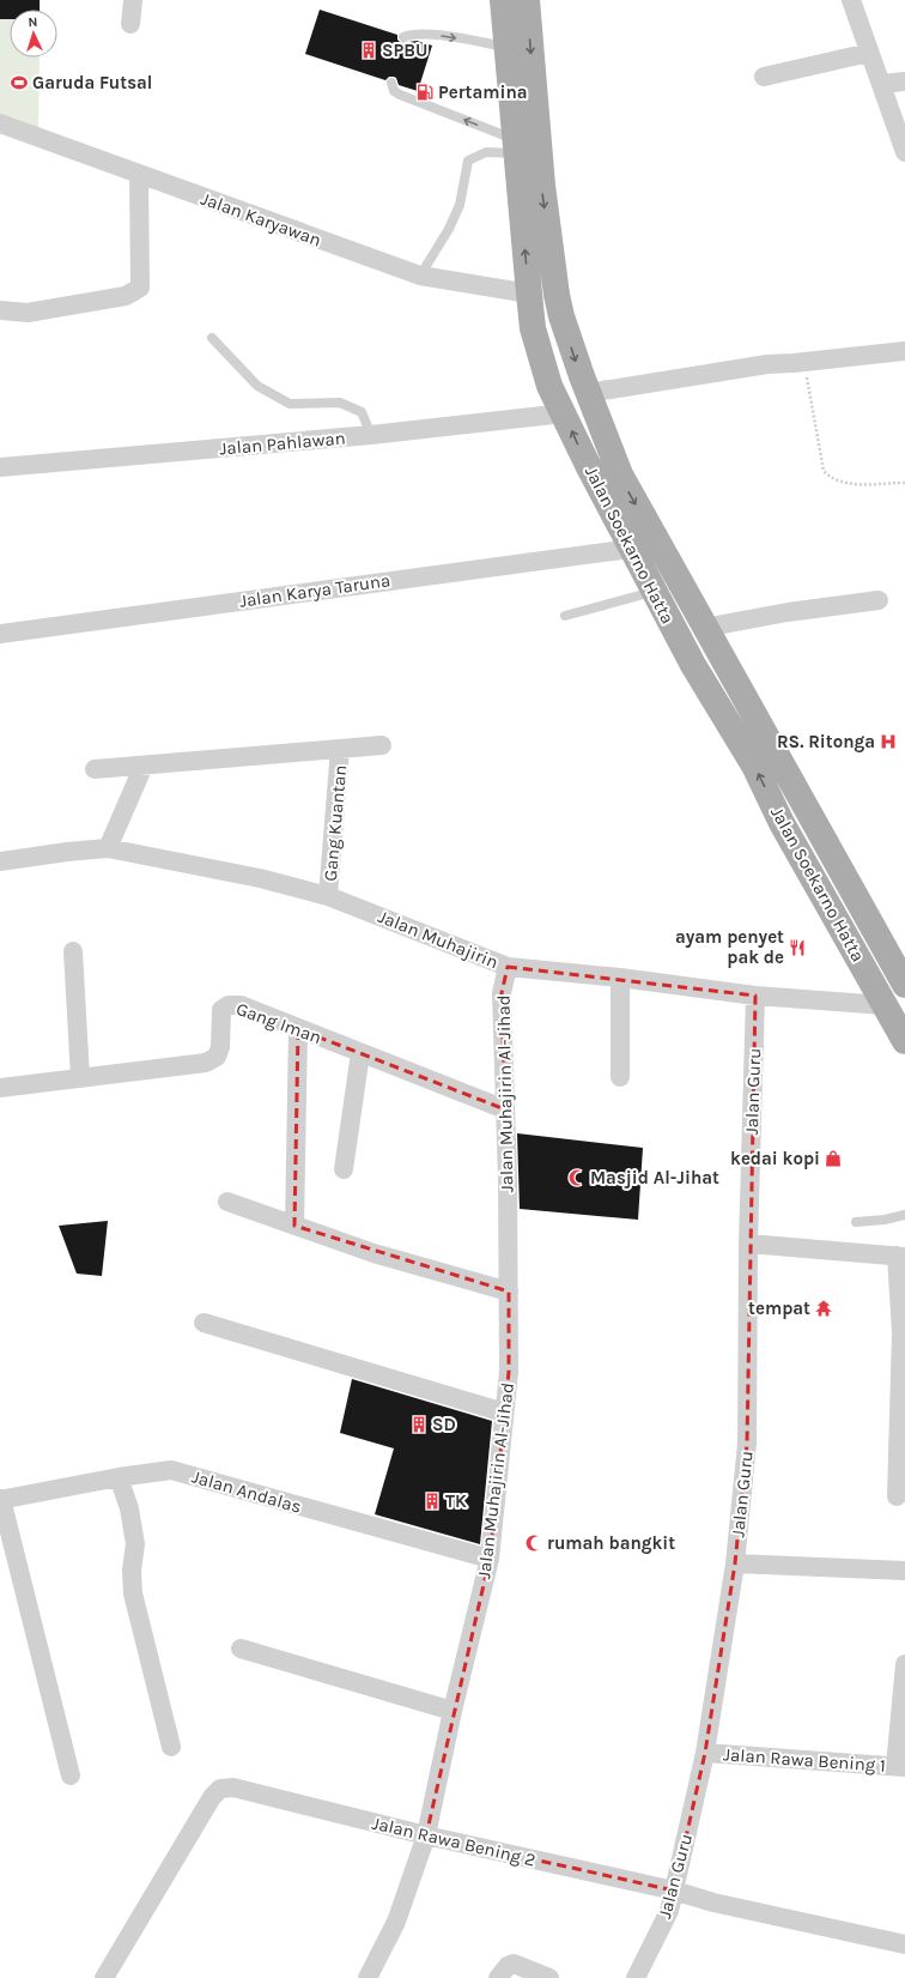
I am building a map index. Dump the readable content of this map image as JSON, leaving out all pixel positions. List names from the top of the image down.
{
  "streets": {
    "main road": ["Jalan Soekarno Hatta"],
    "street": [
      "Jalan Karyawan",
      "Jalan Pahlawan",
      "Jalan Karya Taruna",
      "Gang Kuantan",
      "Jalan Muhajirin",
      "Gang Iman",
      "Jalan Guru",
      "Jalan Muhajirin Al-Jihad",
      "Jalan Andalas",
      "Jalan Rawa Bening 1",
      "Jalan Rawa Bening 2"
    ]
  },
  "crossings": [
    ["Jalan Karyawan", "Jalan Soekarno Hatta"],
    ["Jalan Pahlawan", "Jalan Soekarno Hatta"],
    ["Jalan Soekarno Hatta", "Jalan Karya Taruna"],
    ["Jalan Soekarno Hatta", "Jalan Muhajirin"],
    ["Gang Kuantan", "Jalan Muhajirin"],
    ["Jalan Muhajirin", "Jalan Guru"],
    ["Jalan Muhajirin", "Jalan Muhajirin Al-Jihad"],
    ["Gang Iman", "Jalan Muhajirin Al-Jihad"],
    ["Jalan Guru", "Jalan Rawa Bening 1"],
    ["Jalan Guru", "Jalan Rawa Bening 2"],
    ["Jalan Muhajirin Al-Jihad", "Jalan Andalas"],
    ["Jalan Muhajirin Al-Jihad", "Jalan Rawa Bening 2"]
  ],
  "places": {
    "building": ["SPBU", "SD", "TK"],
    "sports": ["Garuda Futsal"],
    "fuel station": ["Pertamina"],
    "hospital": ["RS. Ritonga"],
    "restaurant": ["ayam penyet pak de"],
    "shop": ["kedai kopi"],
    "mosque": ["Masjid Al-Jihat", "rumah bangkit"],
    "temple": ["tempat"]
  },
  "north": "top"
}
